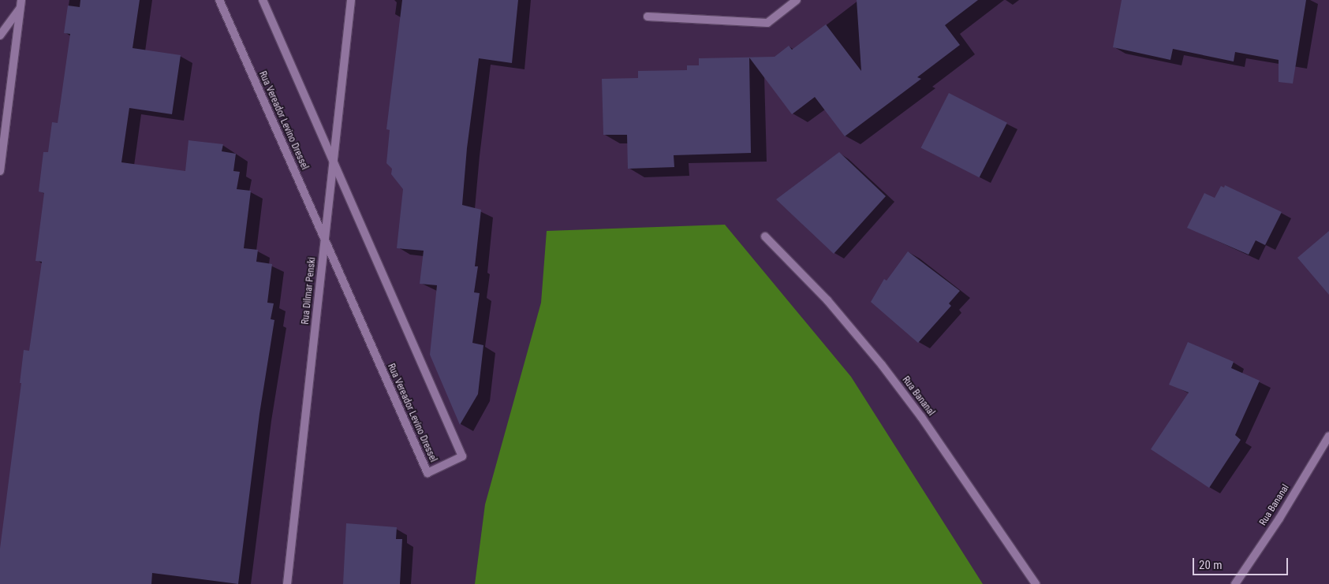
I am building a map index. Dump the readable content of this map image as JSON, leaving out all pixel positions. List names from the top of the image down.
{
  "streets": {
    "street": ["Rua Vereador Levino Dressel", "Rua Dilmar Penski", "Rua Bananal"]
  },
  "crossings": [
    ["Rua Vereador Levino Dressel", "Rua Dilmar Penski"]
  ],
  "scale_bar": "20 m"
}
